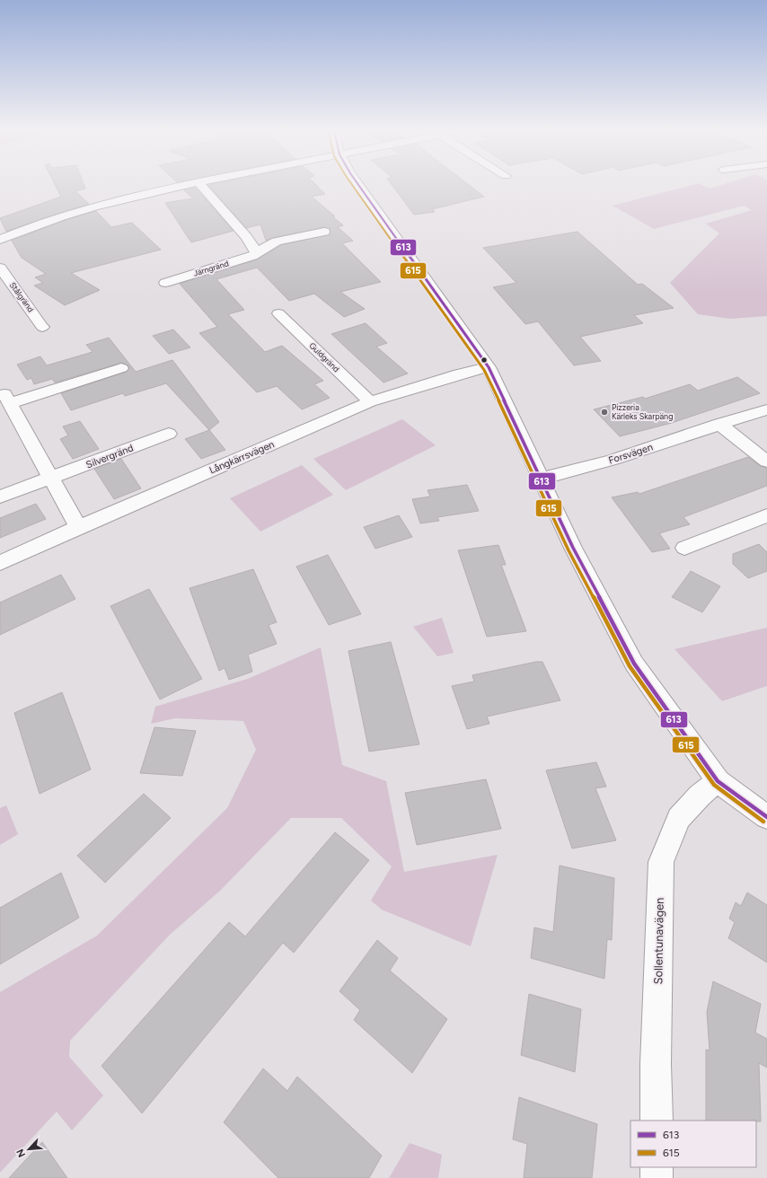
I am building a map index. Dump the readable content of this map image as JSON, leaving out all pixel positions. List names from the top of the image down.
{
  "streets": {
    "street": [
      "Järngränd",
      "Stålgränd",
      "Guldgränd",
      "Forsvägen",
      "Silvergränd",
      "Långkärrsvägen",
      "Sollentunavägen"
    ]
  },
  "crossings": [
    ["Guldgränd", "Långkärrsvägen"]
  ],
  "places": ["Pizzeria Kärleks Skarpäng"],
  "lines": ["transit line 613", "transit line 615"],
  "legend": ["613", "615"],
  "north": "bottom left"
}
